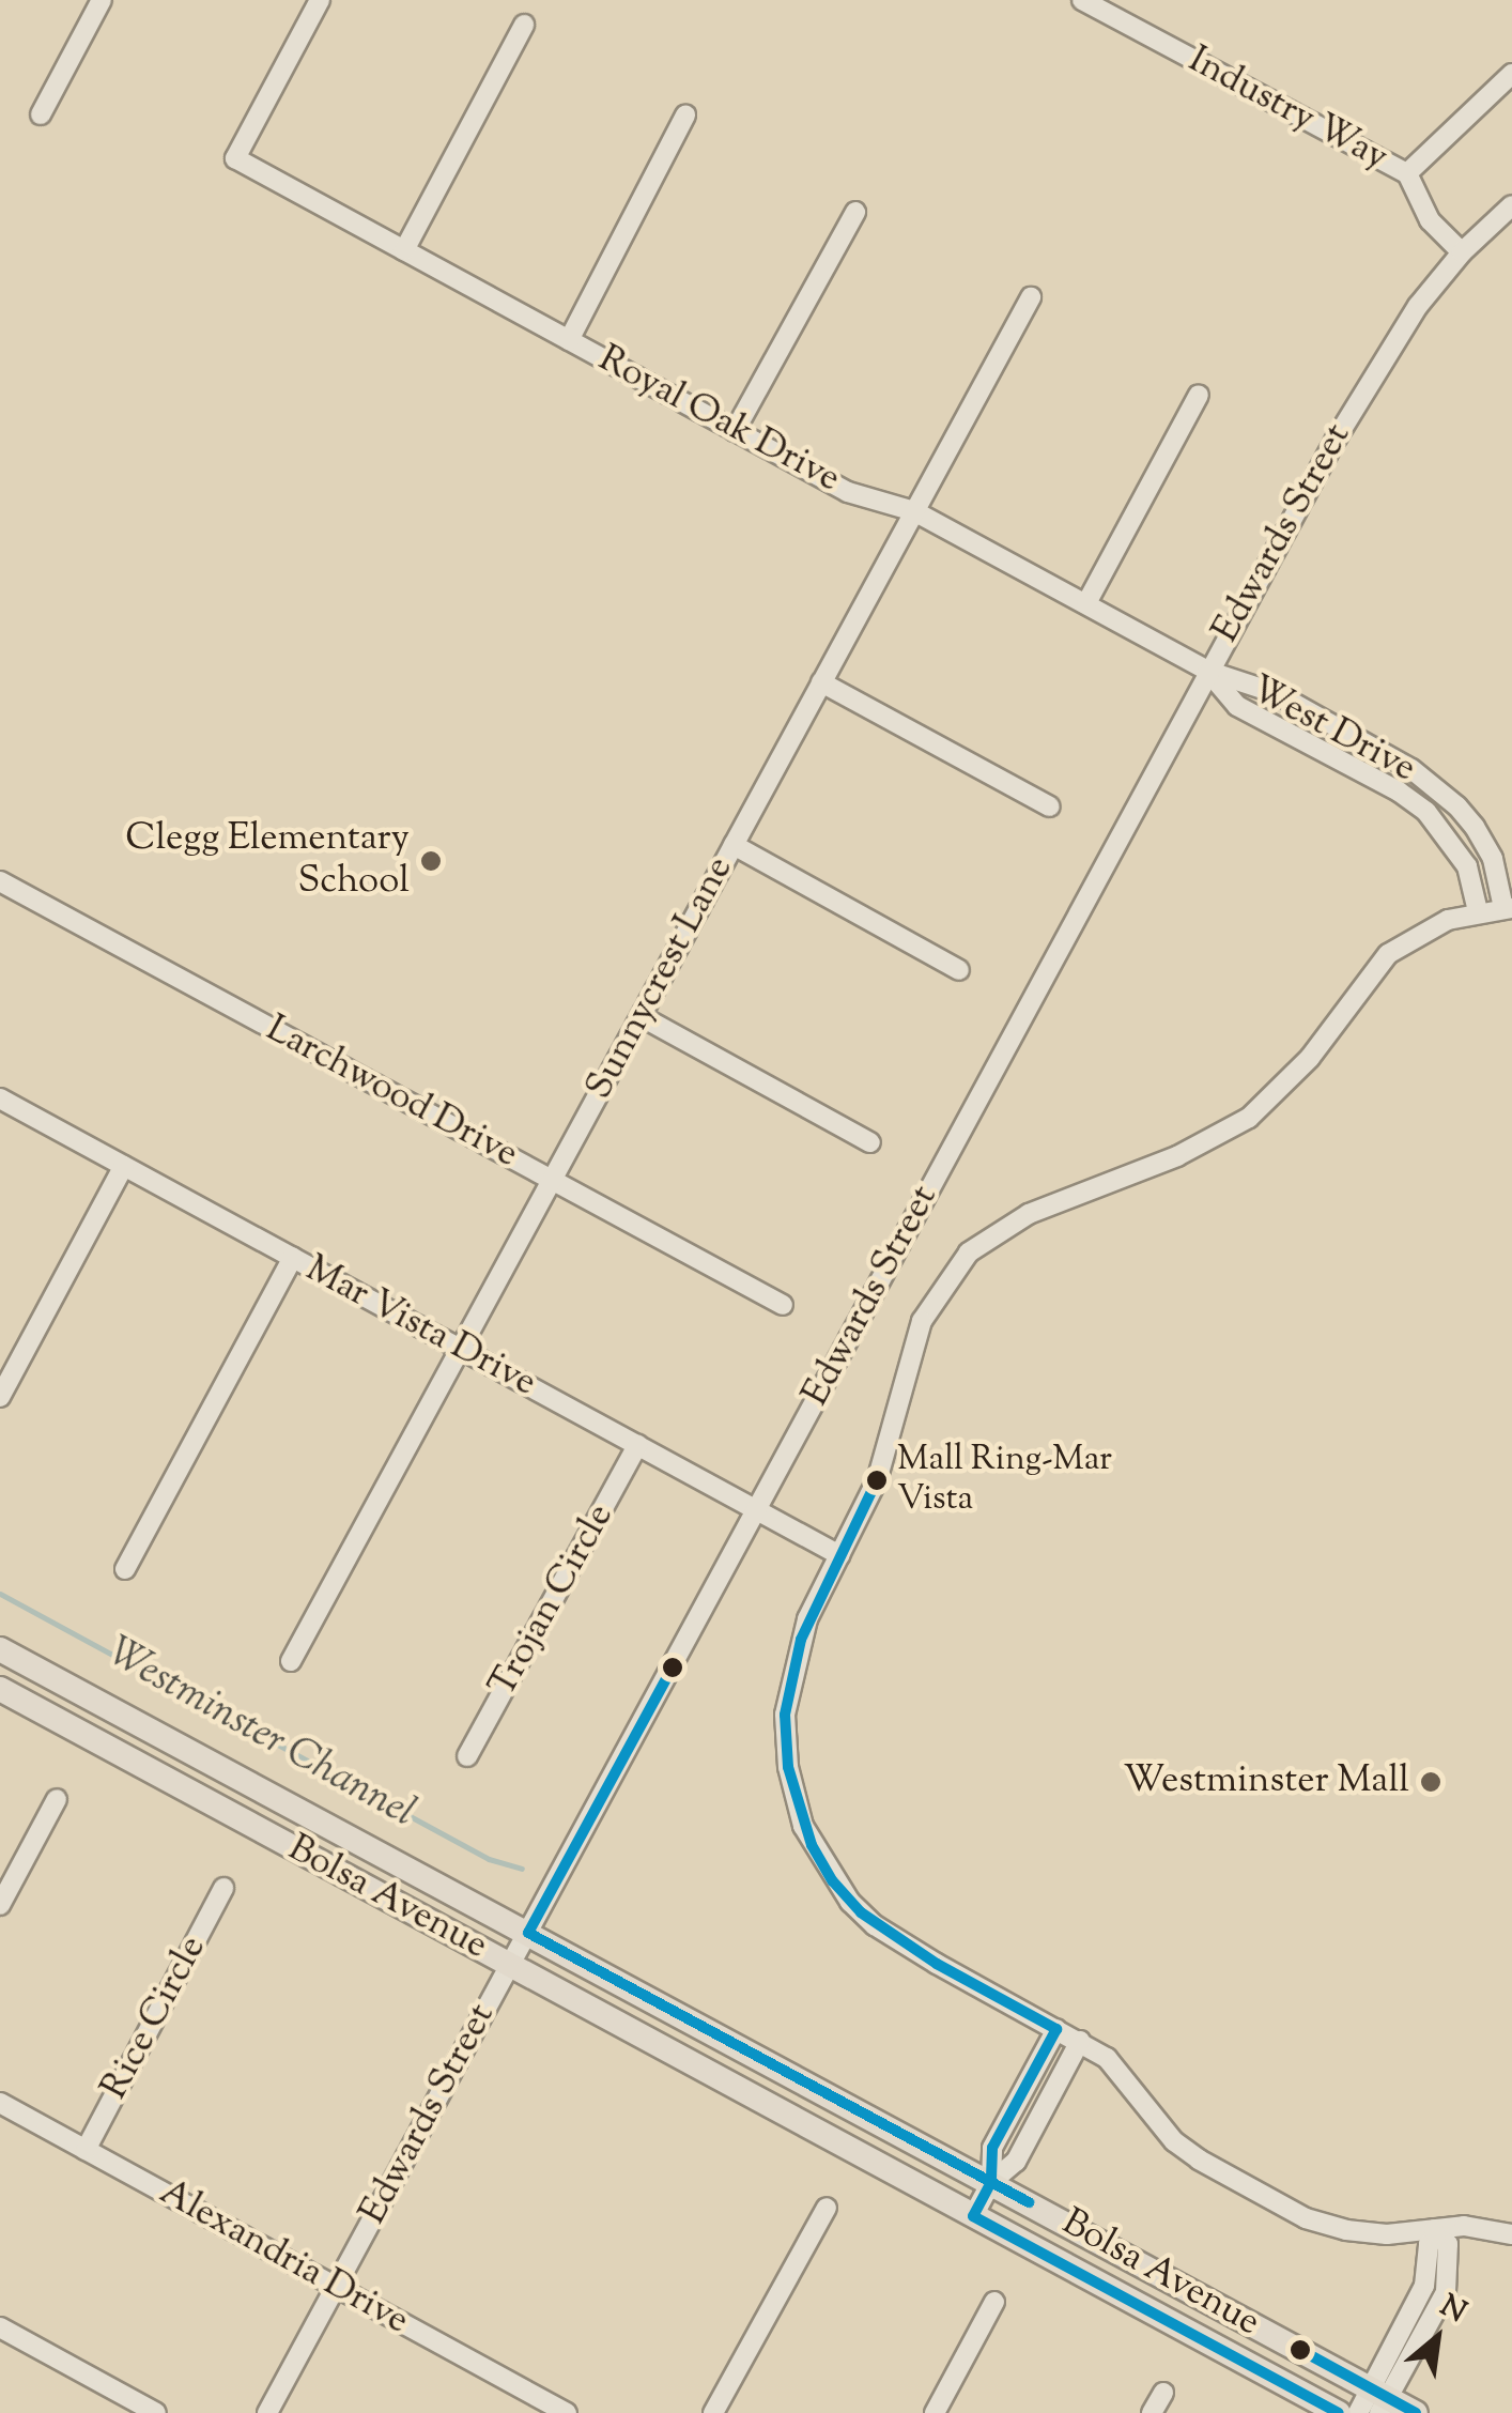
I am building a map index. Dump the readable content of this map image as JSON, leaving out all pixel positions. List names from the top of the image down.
{
  "streets": {
    "main road": ["Bolsa Avenue"],
    "street": [
      "Industry Way",
      "Royal Oak Drive",
      "Edwards Street",
      "West Drive",
      "Sunnycrest Lane",
      "Larchwood Drive",
      "Mar Vista Drive",
      "Trojan Circle",
      "Rice Circle",
      "Alexandria Drive"
    ]
  },
  "crossings": [
    ["Industry Way", "Edwards Street"],
    ["Royal Oak Drive", "Edwards Street"],
    ["Royal Oak Drive", "West Drive"],
    ["Royal Oak Drive", "Sunnycrest Lane"],
    ["Edwards Street", "West Drive"],
    ["Edwards Street", "Mar Vista Drive"],
    ["Edwards Street", "Bolsa Avenue"],
    ["Edwards Street", "Alexandria Drive"],
    ["Sunnycrest Lane", "Larchwood Drive"],
    ["Sunnycrest Lane", "Mar Vista Drive"],
    ["Mar Vista Drive", "Trojan Circle"],
    ["Rice Circle", "Alexandria Drive"]
  ],
  "water": ["Westminster Channel"],
  "places": ["Clegg Elementary School", "Mall Ring-Mar Vista", "Westminster Mall"],
  "north": "top right"
}
